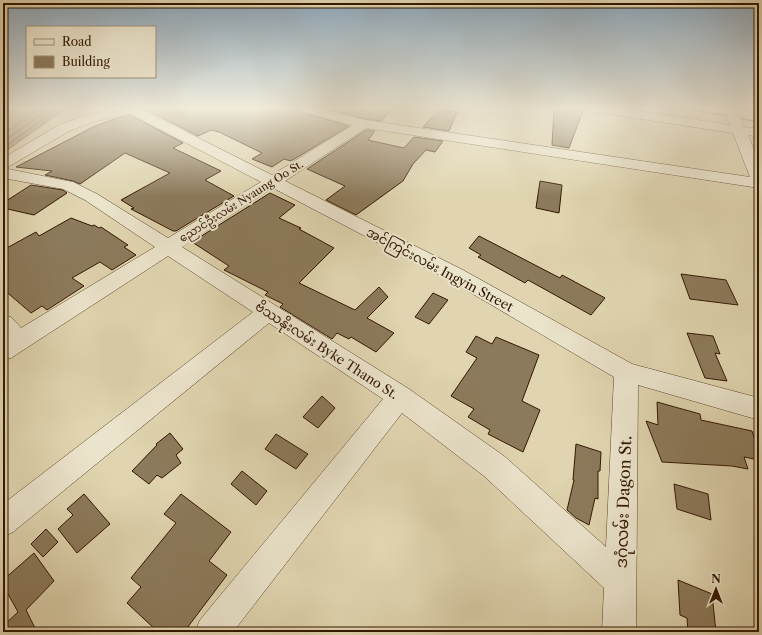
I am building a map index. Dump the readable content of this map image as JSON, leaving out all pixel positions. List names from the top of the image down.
{
  "streets": {
    "street": [
      "ညောင်ဦးလမ်း Nyaung Oo St.",
      "အင်ကြင်းလမ်း Ingyin Street",
      "ဗိဿနိုးလမ်း Byke Thano St.",
      "ဒဂုံလမ်း Dagon St."
    ]
  },
  "crossings": [
    ["ညောင်ဦးလမ်း Nyaung Oo St.", "အင်ကြင်းလမ်း Ingyin Street"],
    ["ညောင်ဦးလမ်း Nyaung Oo St.", "ဗိဿနိုးလမ်း Byke Thano St."],
    ["အင်ကြင်းလမ်း Ingyin Street", "ဒဂုံလမ်း Dagon St."],
    ["ဗိဿနိုးလမ်း Byke Thano St.", "ဒဂုံလမ်း Dagon St."]
  ],
  "legend": ["Road", "Building"],
  "north": "top"
}
